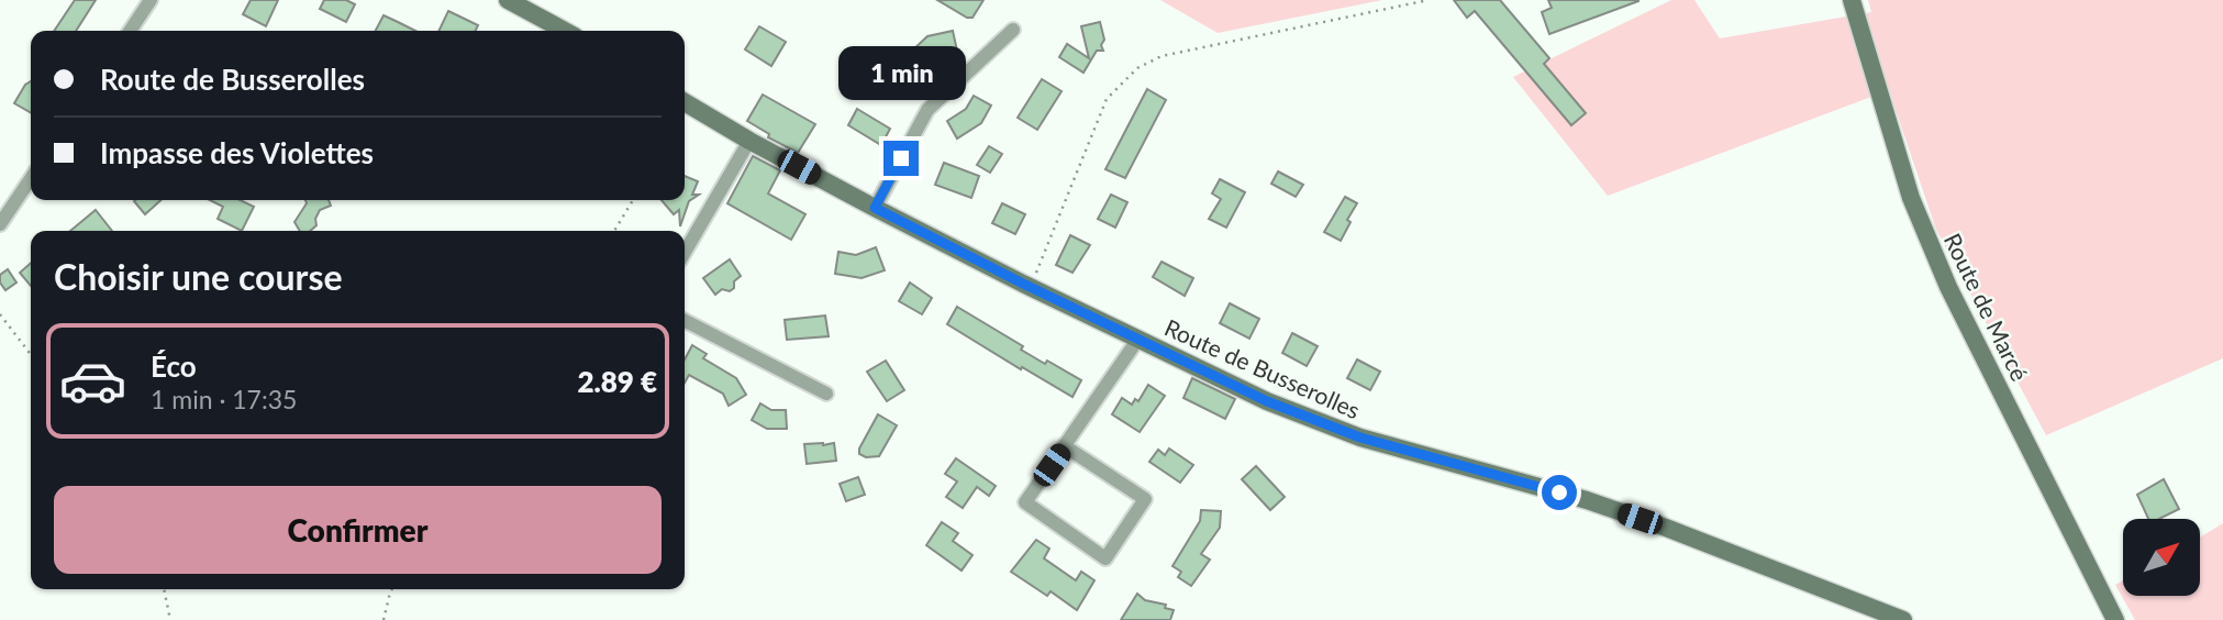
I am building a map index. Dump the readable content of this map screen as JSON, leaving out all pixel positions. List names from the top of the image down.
{
  "streets": {
    "main road": ["Route de Marcé", "Route de Busserolles"]
  },
  "north": "top right",
  "page": {
    "banner": ["Route de Busserolles", "Impasse des Violettes"],
    "bubble": "1 min",
    "heading": "Choisir une course",
    "list": [
      {
        "name": "Éco",
        "note": "1 min · 17:35",
        "value": "2.89 €"
      }
    ],
    "buttons": "Confirmer"
  }
}
